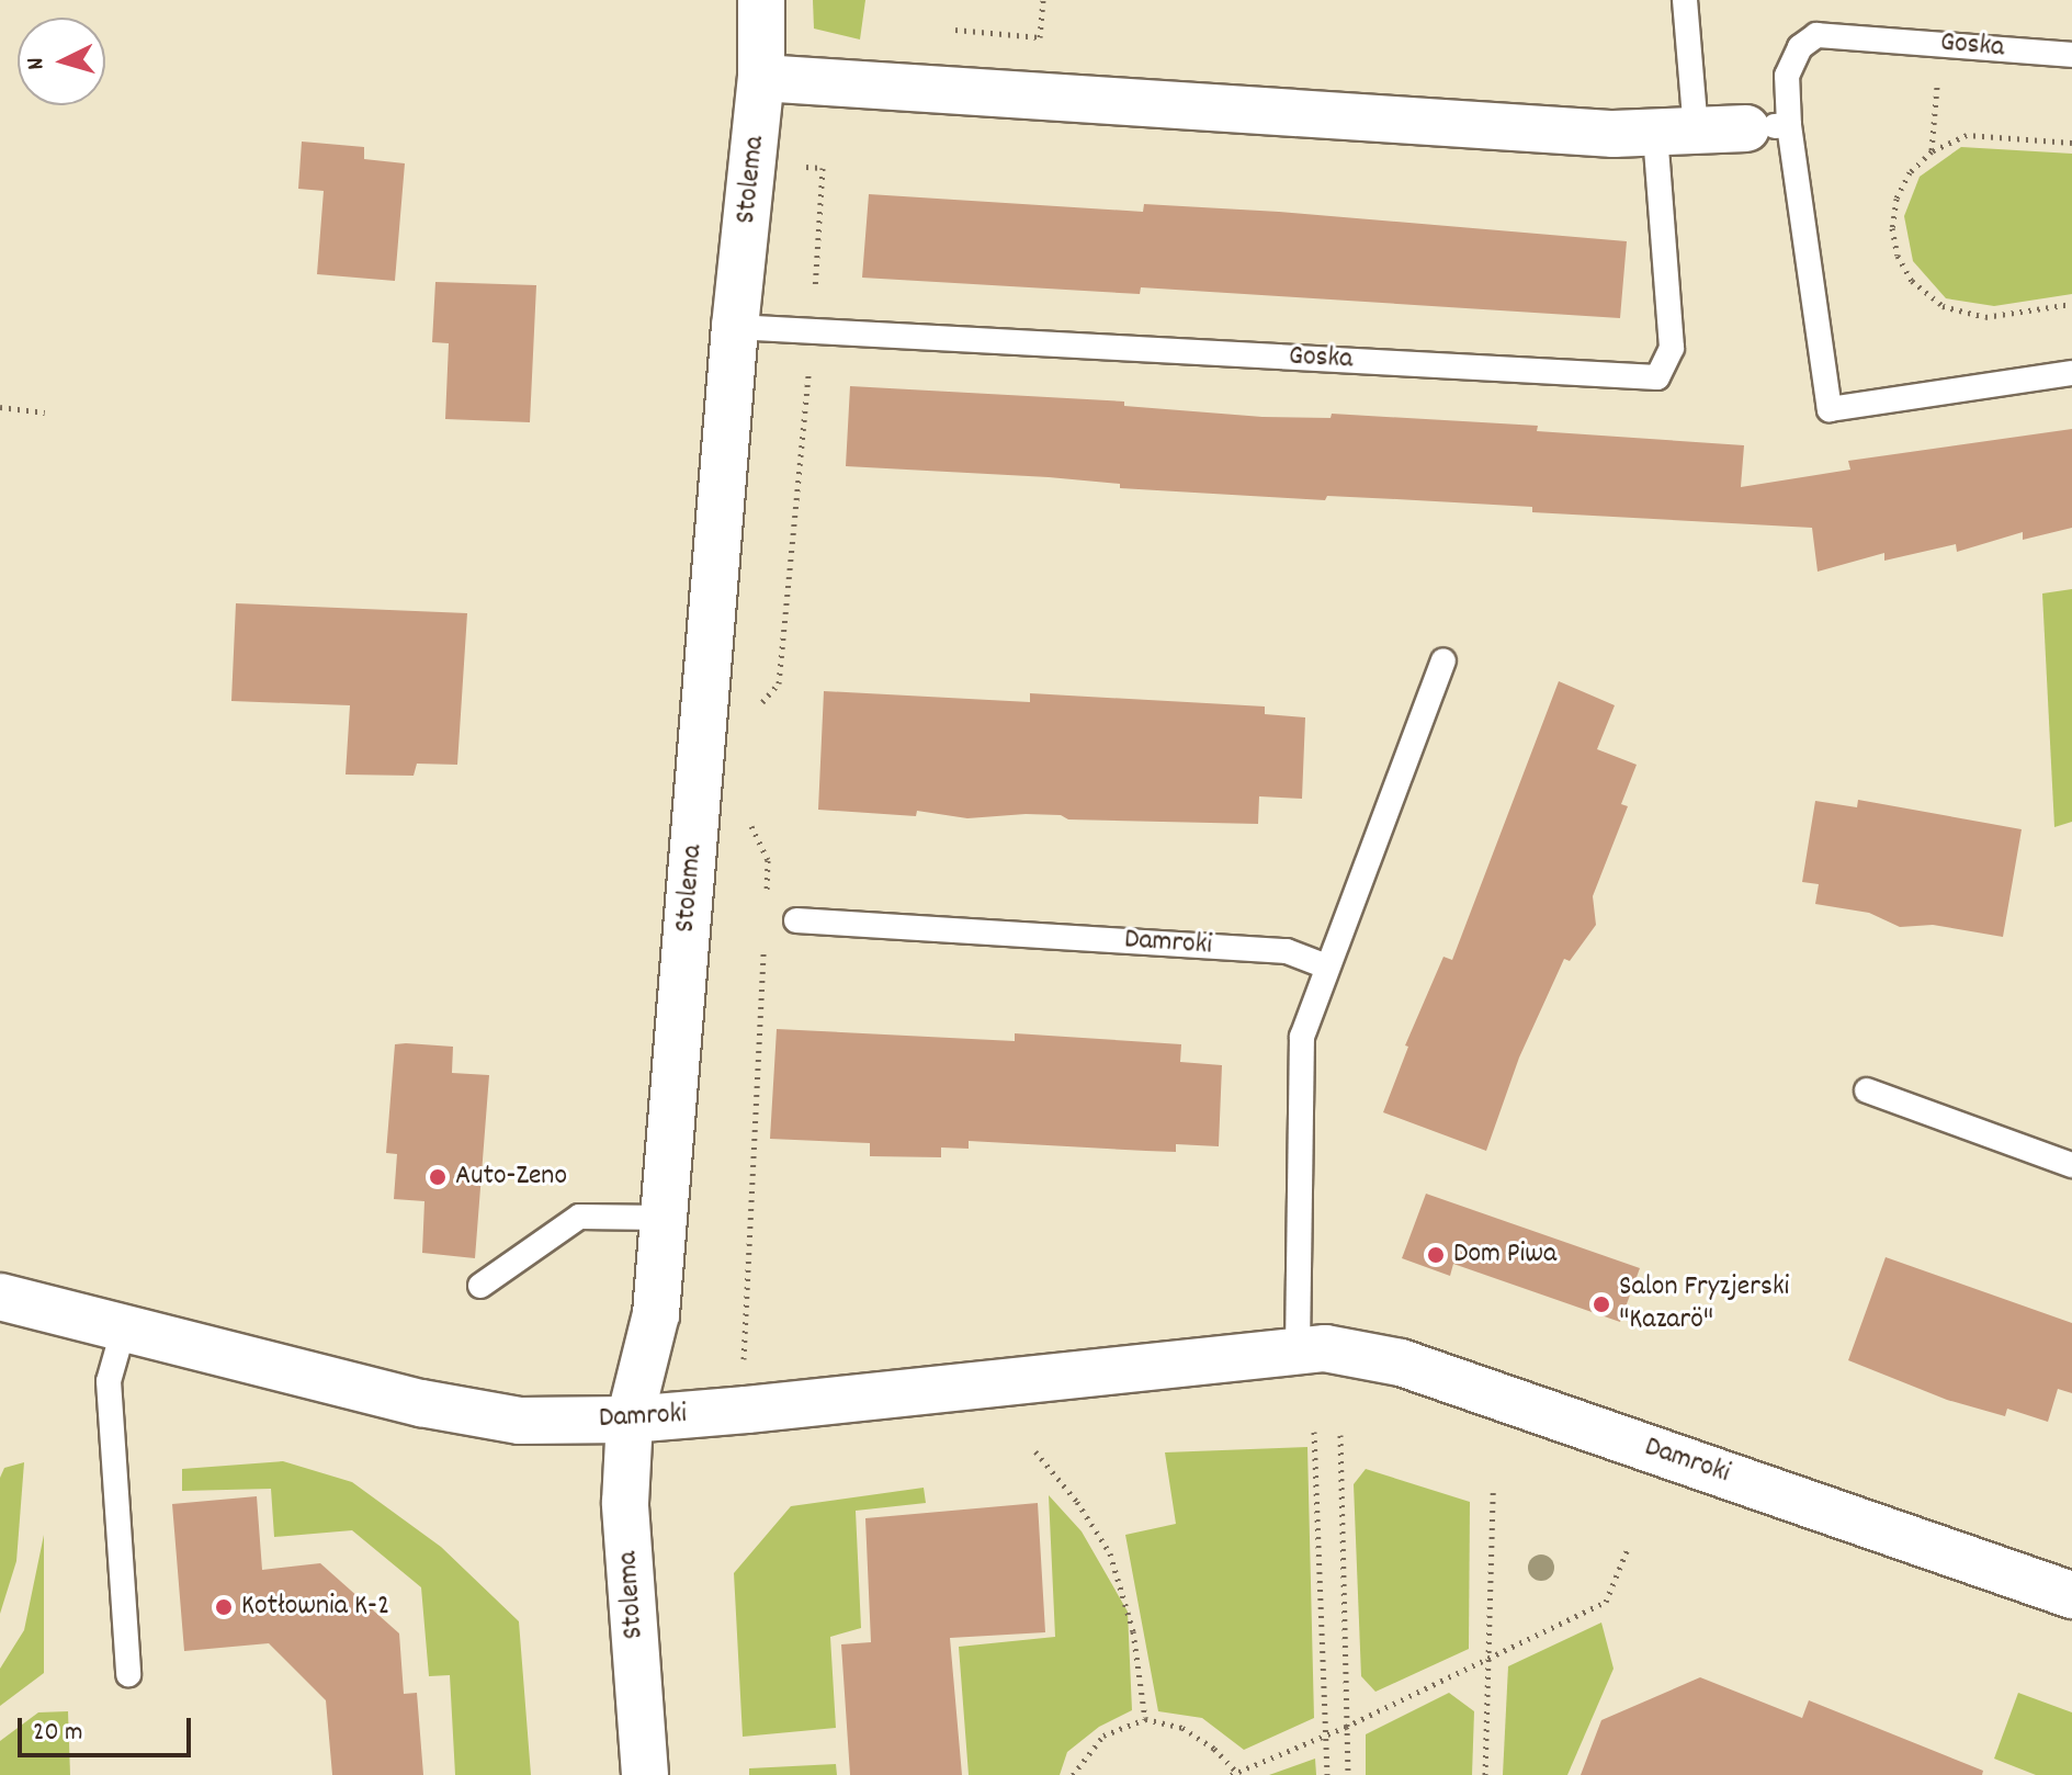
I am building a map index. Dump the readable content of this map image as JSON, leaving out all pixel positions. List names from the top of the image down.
{
  "streets": {
    "street": ["Stolema", "Damroki"],
    "lane": ["Goska"]
  },
  "crossings": [
    ["Goska", "Stolema"],
    ["Stolema", "Damroki"]
  ],
  "places": [
    "Auto-Zeno",
    "Dom Piwa",
    "Salon Fryzjerski \"Kazarö\"",
    "Kotłownia K-2"
  ],
  "scale_bar": "20 m",
  "north": "left"
}
